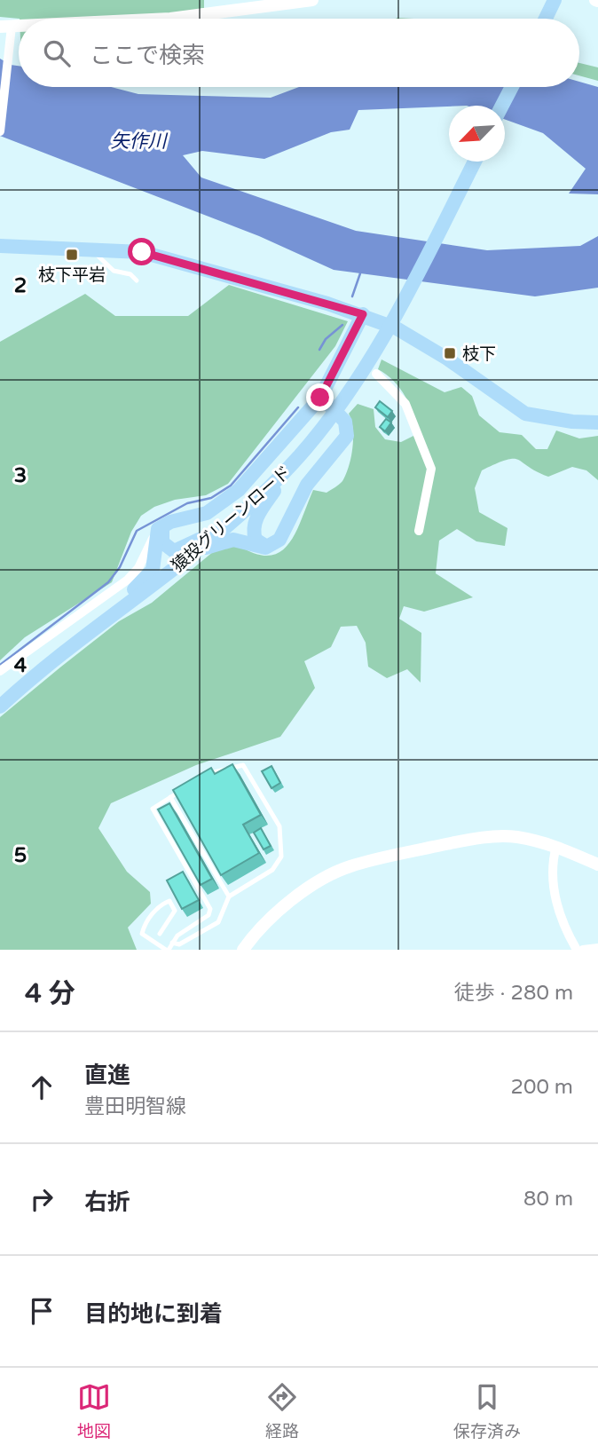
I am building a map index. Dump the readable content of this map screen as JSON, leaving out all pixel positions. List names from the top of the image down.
{
  "streets": {
    "main road": ["猿投グリーンロード"]
  },
  "water": ["矢作川"],
  "places": {
    "transit": ["枝下平岩", "枝下"]
  },
  "north": "bottom left",
  "page": {
    "search": "ここで検索",
    "heading": ["4 分", "徒歩 · 280 m"],
    "list": [
      ["直進", "豊田明智線", "200 m"],
      ["右折", "80 m"],
      "目的地に到着"
    ],
    "nav": ["地図", "経路", "保存済み"]
  },
  "grid": {
    "rows": [
      "2",
      "3",
      "4",
      "5"
    ]
  }
}
